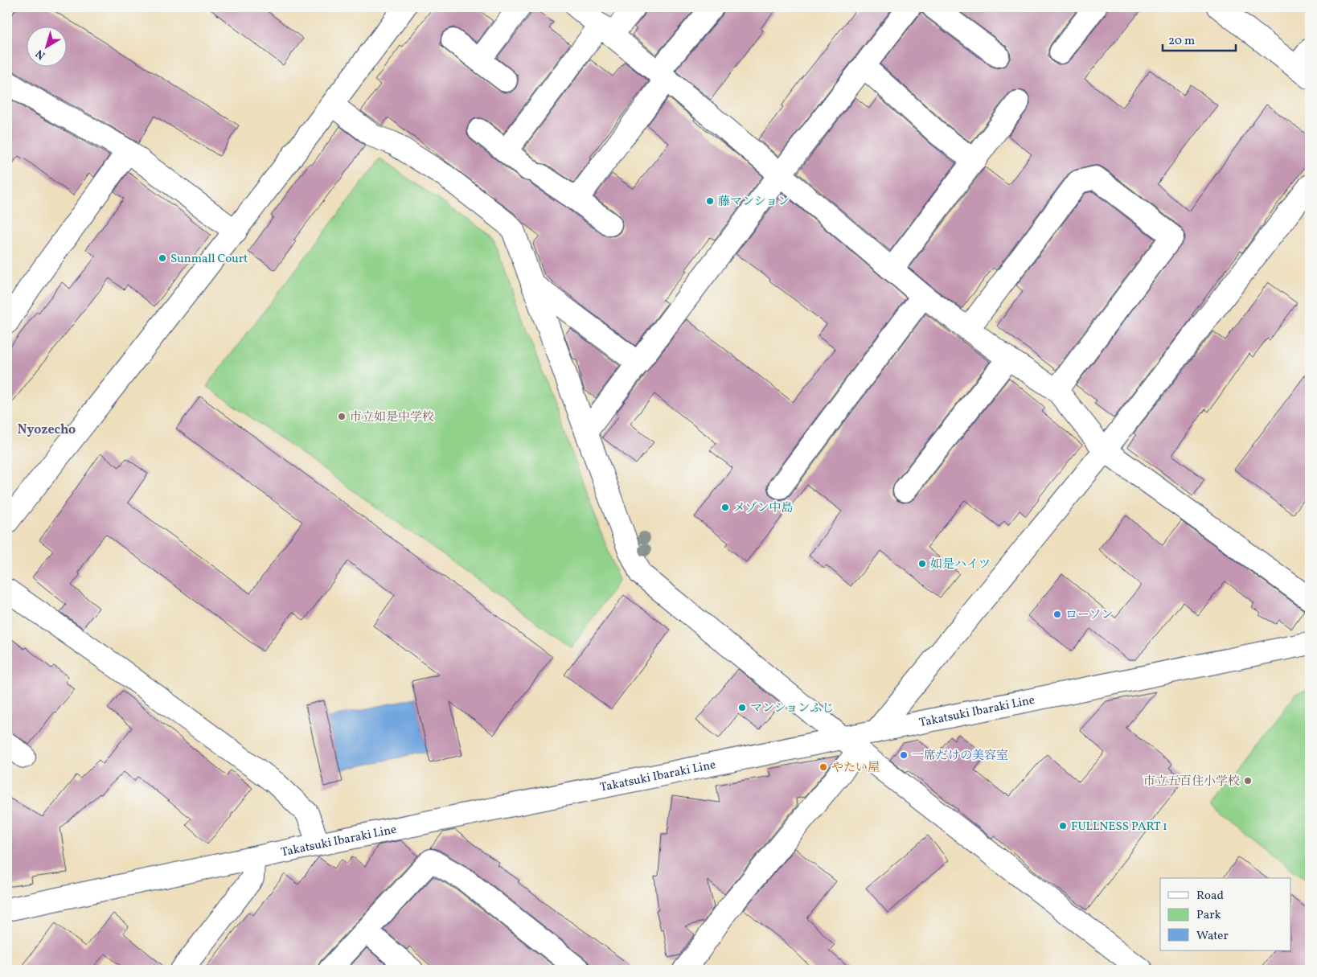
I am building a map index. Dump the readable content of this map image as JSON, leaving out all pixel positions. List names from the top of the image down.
{
  "streets": {
    "street": ["Takatsuki Ibaraki Line"]
  },
  "districts": ["Nyozecho"],
  "places": [
    "藤マンション",
    "Sunmall Court",
    "市立如是中学校",
    "メゾン中島",
    "如是ハイツ",
    "ローソン",
    "マンションふじ",
    "一席だけの美容室",
    "やたい屋",
    "市立五百住小学校",
    "FULLNESS PART 1"
  ],
  "legend": ["Road", "Park", "Water"],
  "scale_bar": "20 m",
  "north": "bottom left"
}
